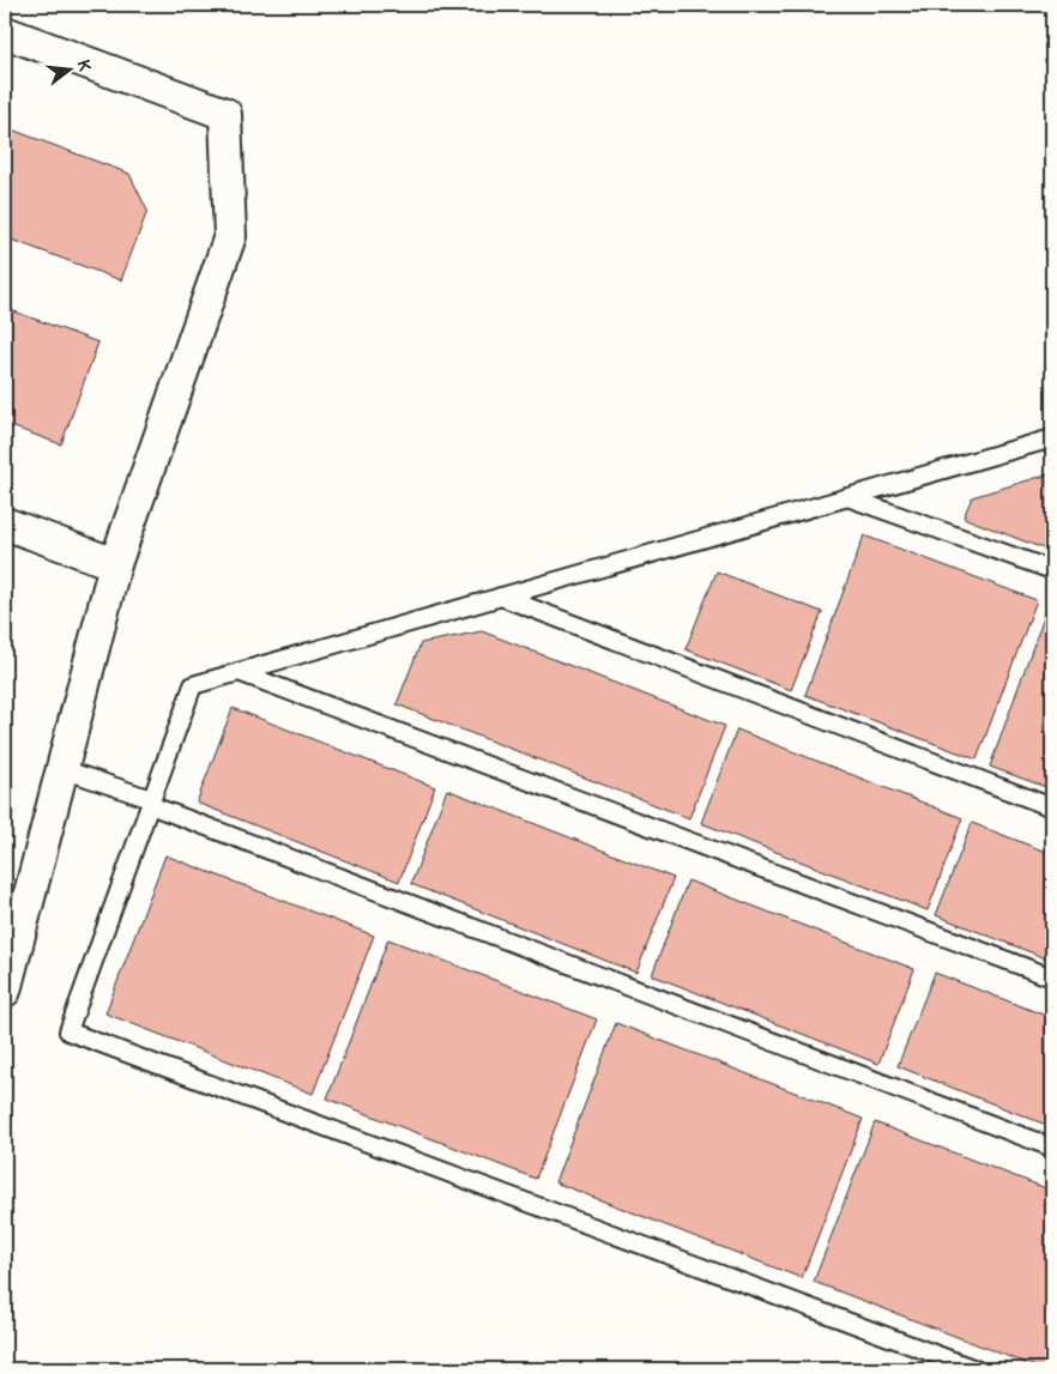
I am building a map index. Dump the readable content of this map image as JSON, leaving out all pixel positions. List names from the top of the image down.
{
  "north": "right"
}
